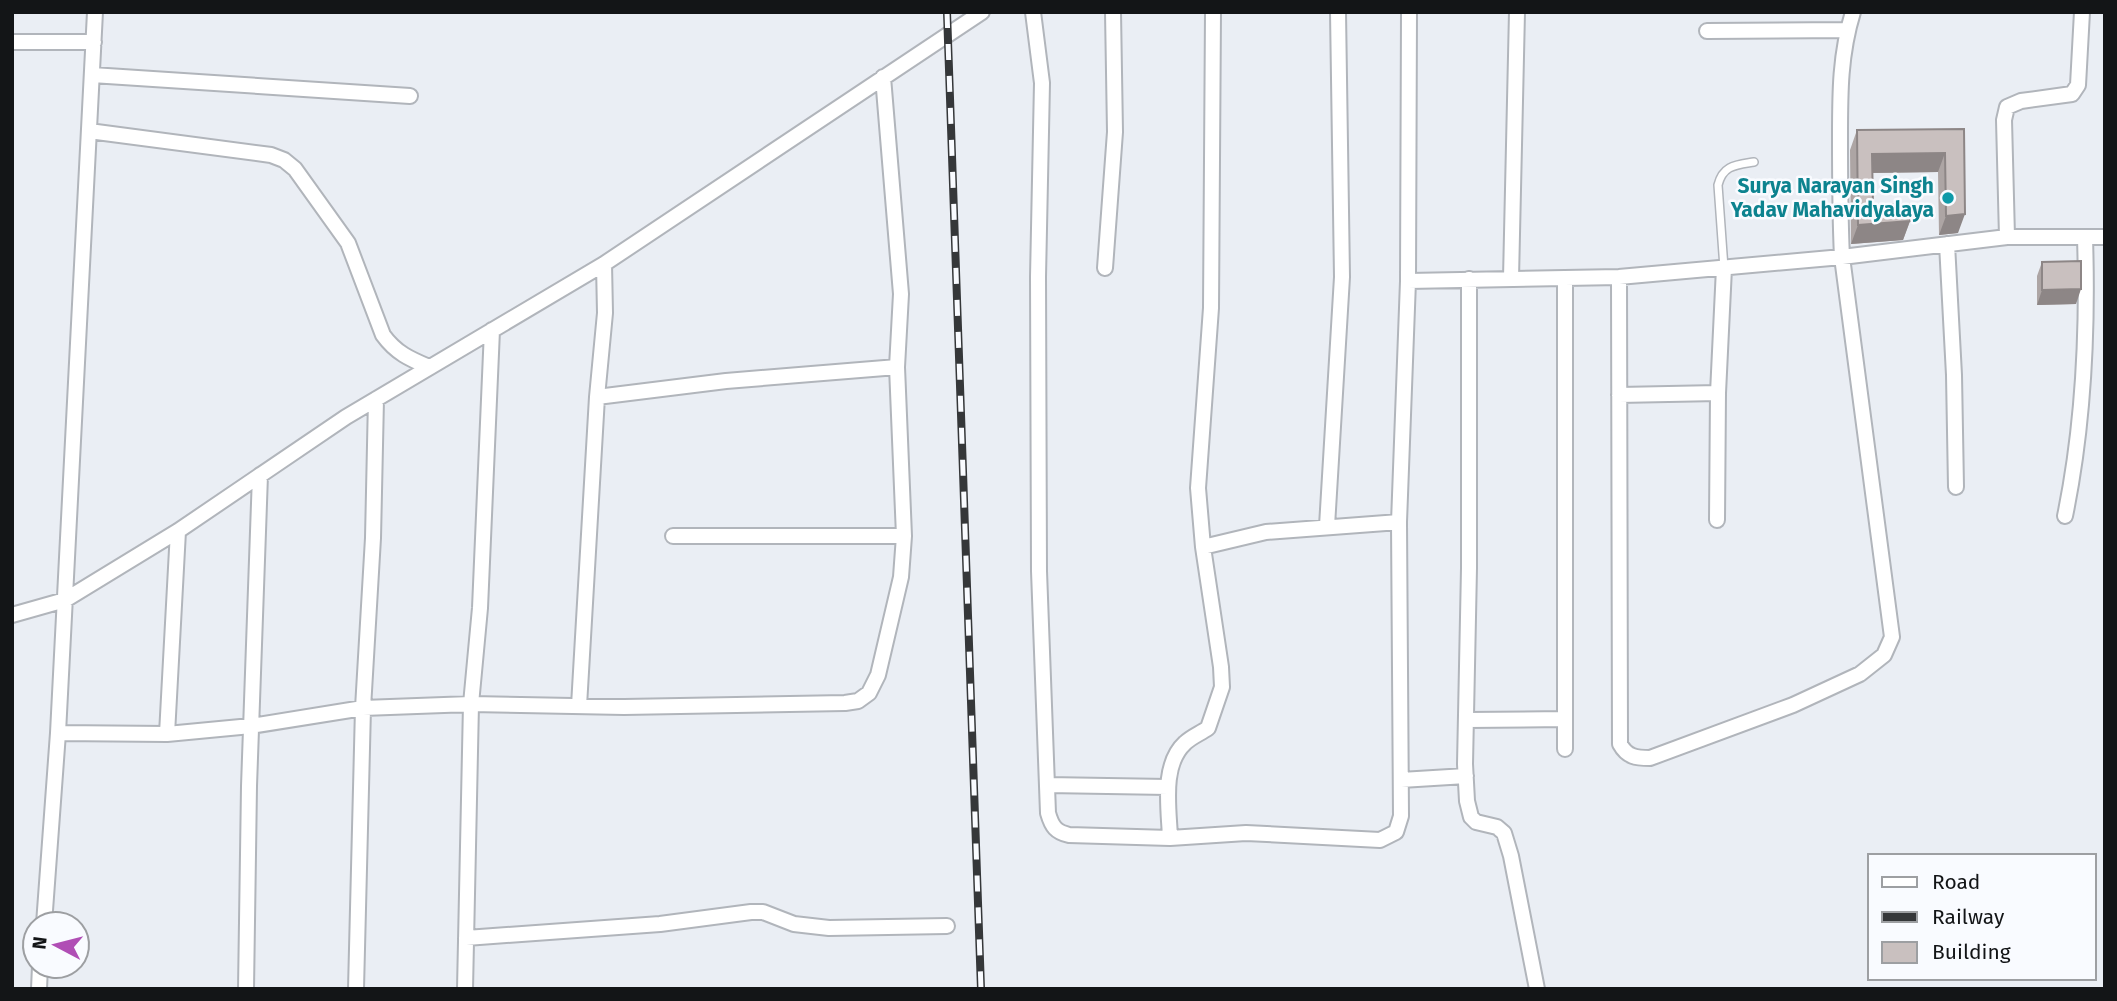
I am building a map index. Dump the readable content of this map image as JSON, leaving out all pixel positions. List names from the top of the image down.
{
  "places": ["Surya Narayan Singh Yadav Mahavidyalaya"],
  "legend": ["Road", "Railway", "Building"],
  "north": "left"
}
